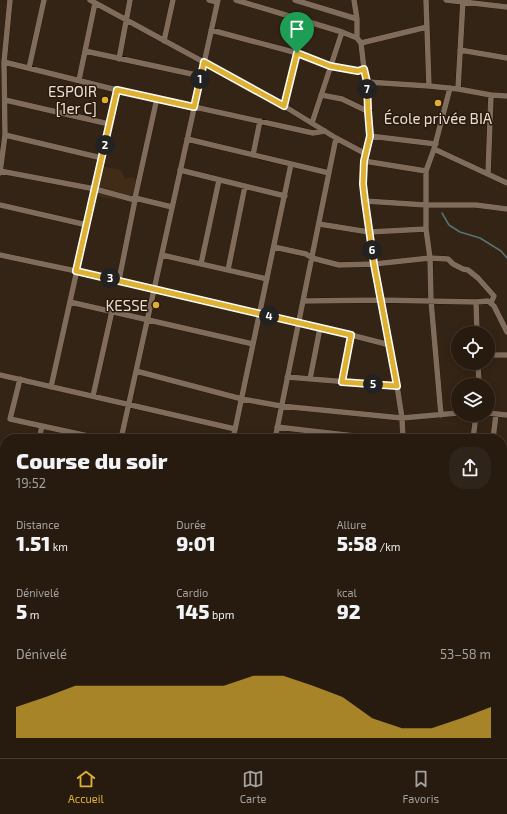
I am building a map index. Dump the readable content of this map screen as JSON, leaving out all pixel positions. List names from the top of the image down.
{
  "places": ["ESPOIR [1er C]", "École privée BIA", "KESSE"],
  "page": {
    "pins": [
      "1",
      "7",
      "2",
      "6",
      "3",
      "4",
      "5"
    ],
    "heading": ["Course du soir", "19:52"],
    "stats": [
      ["Distance", "1.51 km"],
      ["Durée", "9:01"],
      ["Allure", "5:58 /km"],
      ["Dénivelé", "5 m"],
      ["Cardio", "145 bpm"],
      ["kcal", "92"]
    ],
    "chart": ["Dénivelé", "53–58 m"],
    "tabs": ["Accueil", "Carte", "Favoris"]
  }
}
